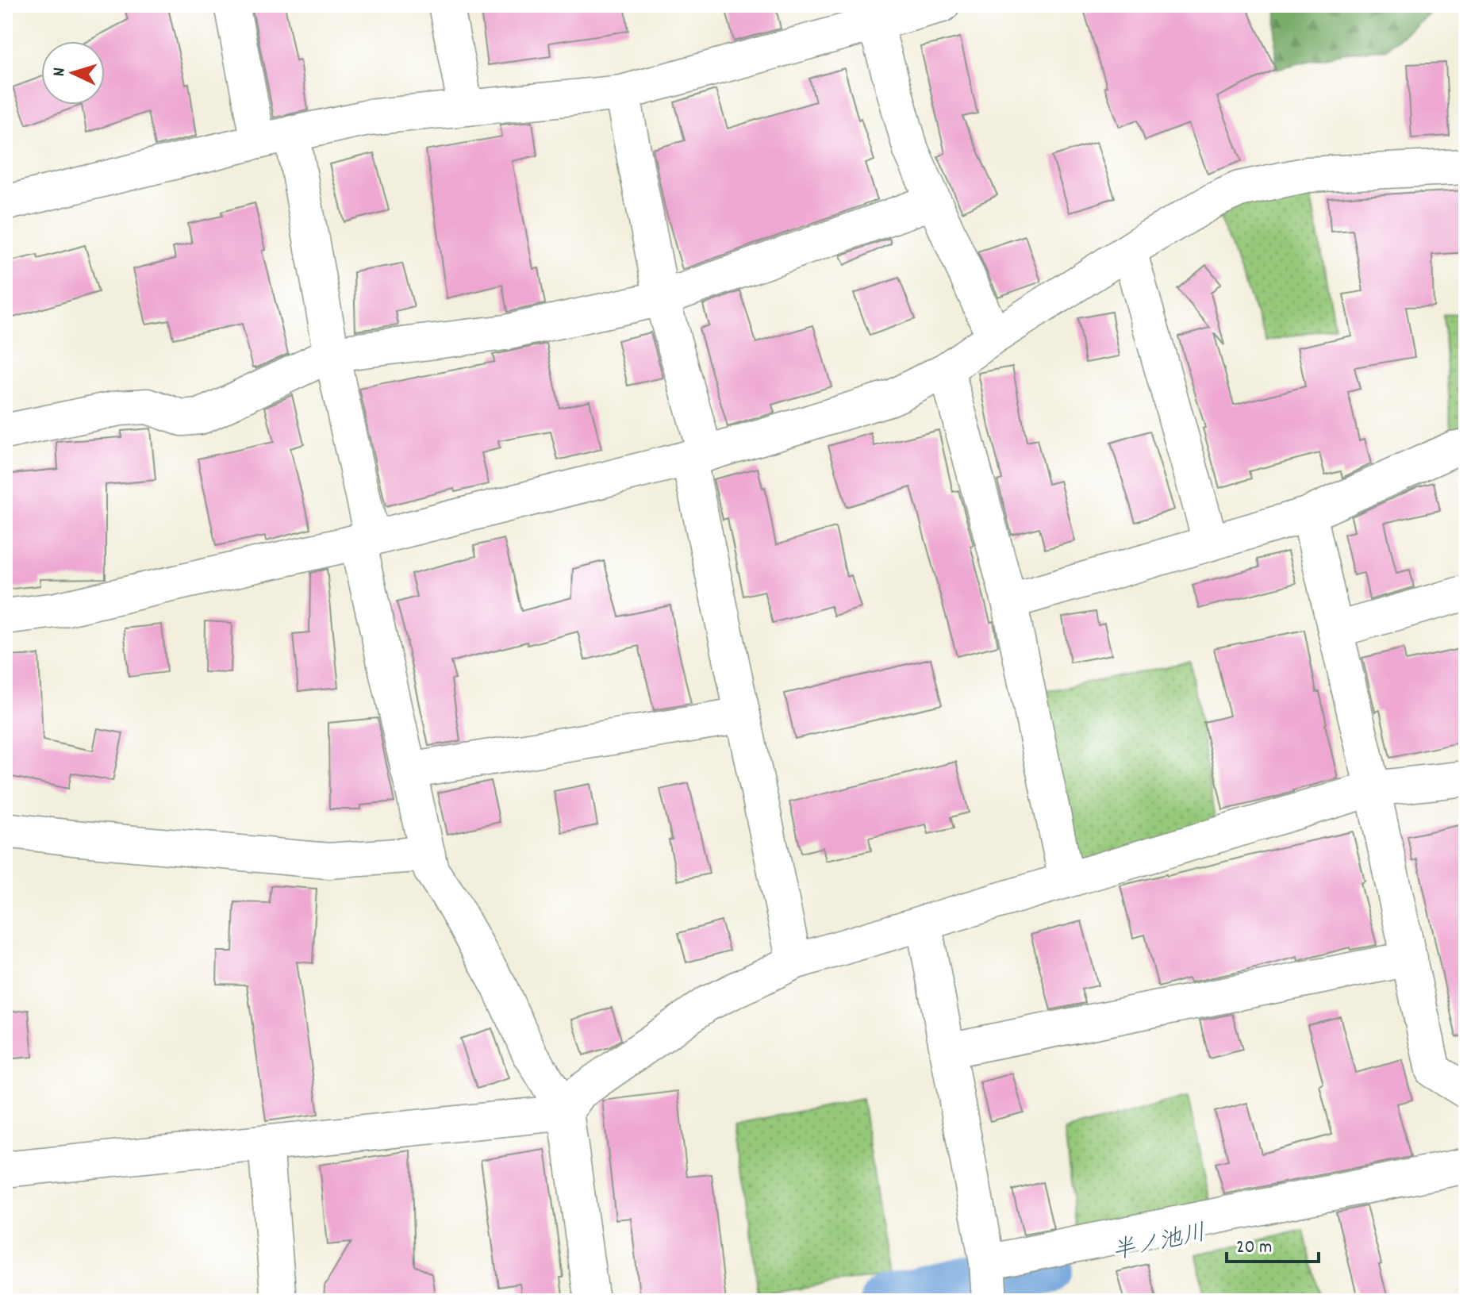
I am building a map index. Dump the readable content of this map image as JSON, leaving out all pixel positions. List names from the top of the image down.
{
  "water": ["半ノ池川"],
  "scale_bar": "20 m",
  "north": "left"
}
